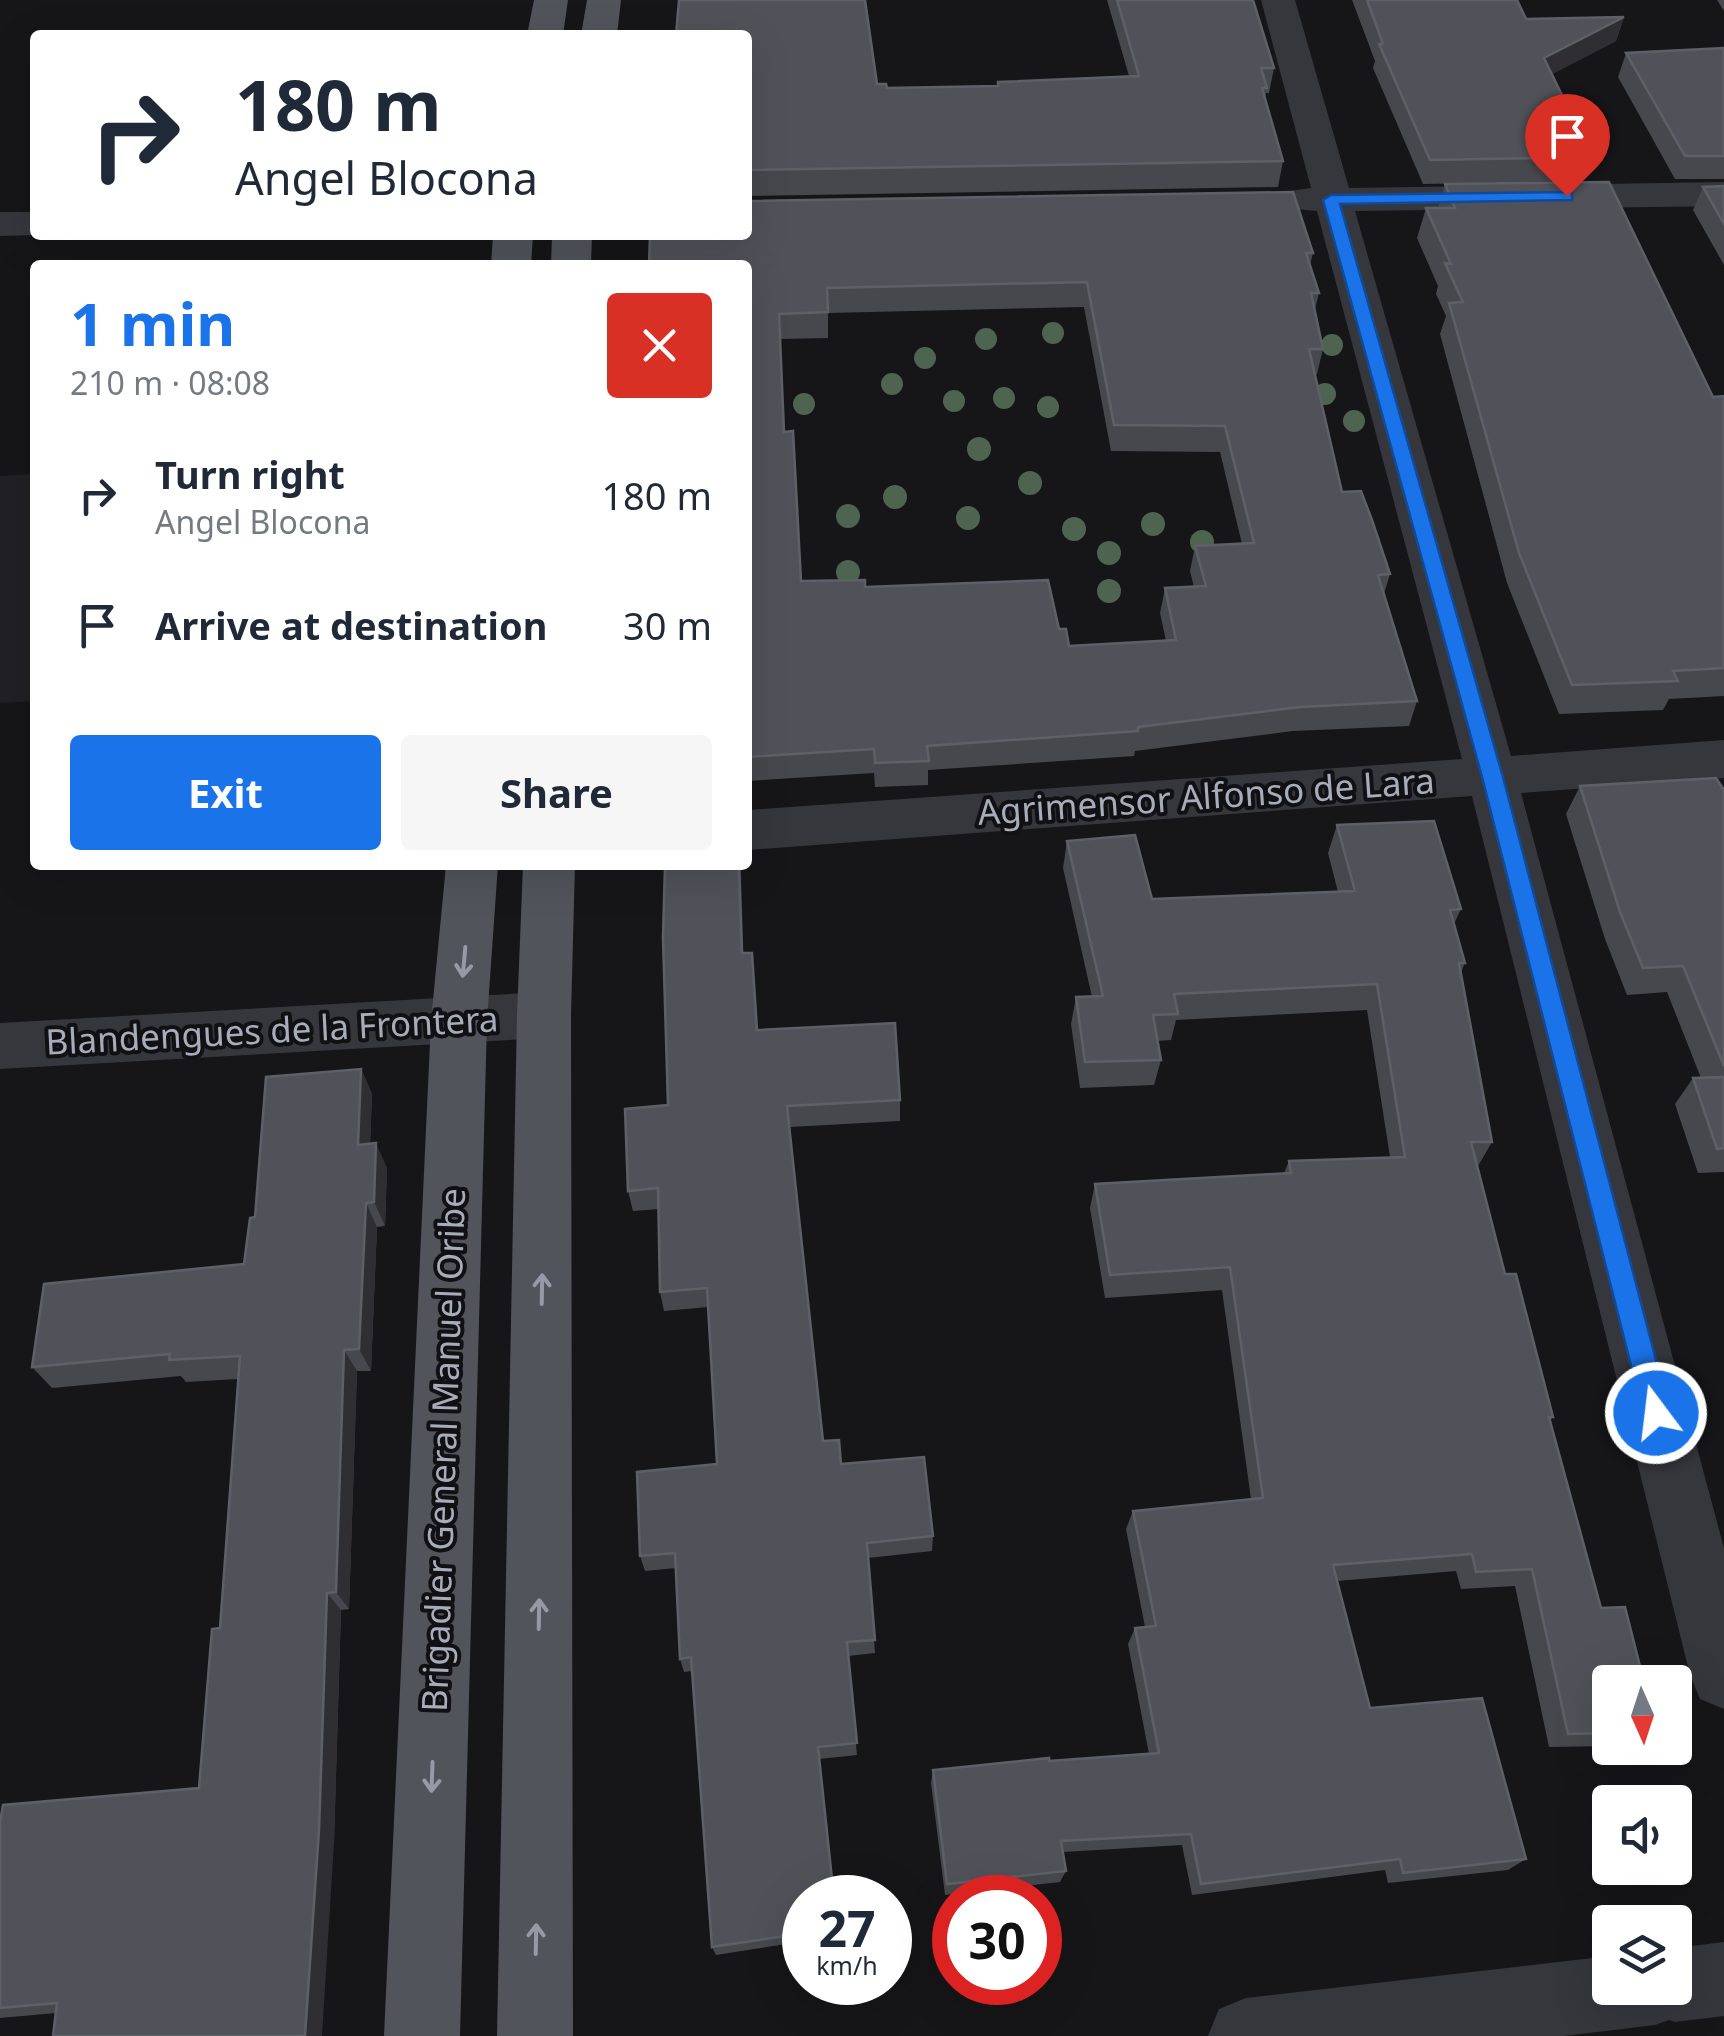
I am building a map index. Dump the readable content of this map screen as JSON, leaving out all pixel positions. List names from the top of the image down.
{
  "streets": {
    "main road": ["Brigadier General Manuel Oribe"],
    "street": ["Agrimensor Alfonso de Lara", "Blandengues de la Frontera"]
  },
  "crossings": [
    ["Blandengues de la Frontera", "Brigadier General Manuel Oribe"]
  ],
  "north": "bottom",
  "page": {
    "turn": ["180 m", "Angel Blocona"],
    "heading": ["1 min", "210 m · 08:08"],
    "list": [
      {
        "name": "Turn right",
        "note": "Angel Blocona",
        "value": "180 m"
      },
      {
        "name": "Arrive at destination",
        "value": "30 m"
      }
    ],
    "buttons": ["Exit", "Share"],
    "speed": "27 km/h",
    "limit": "30"
  }
}
